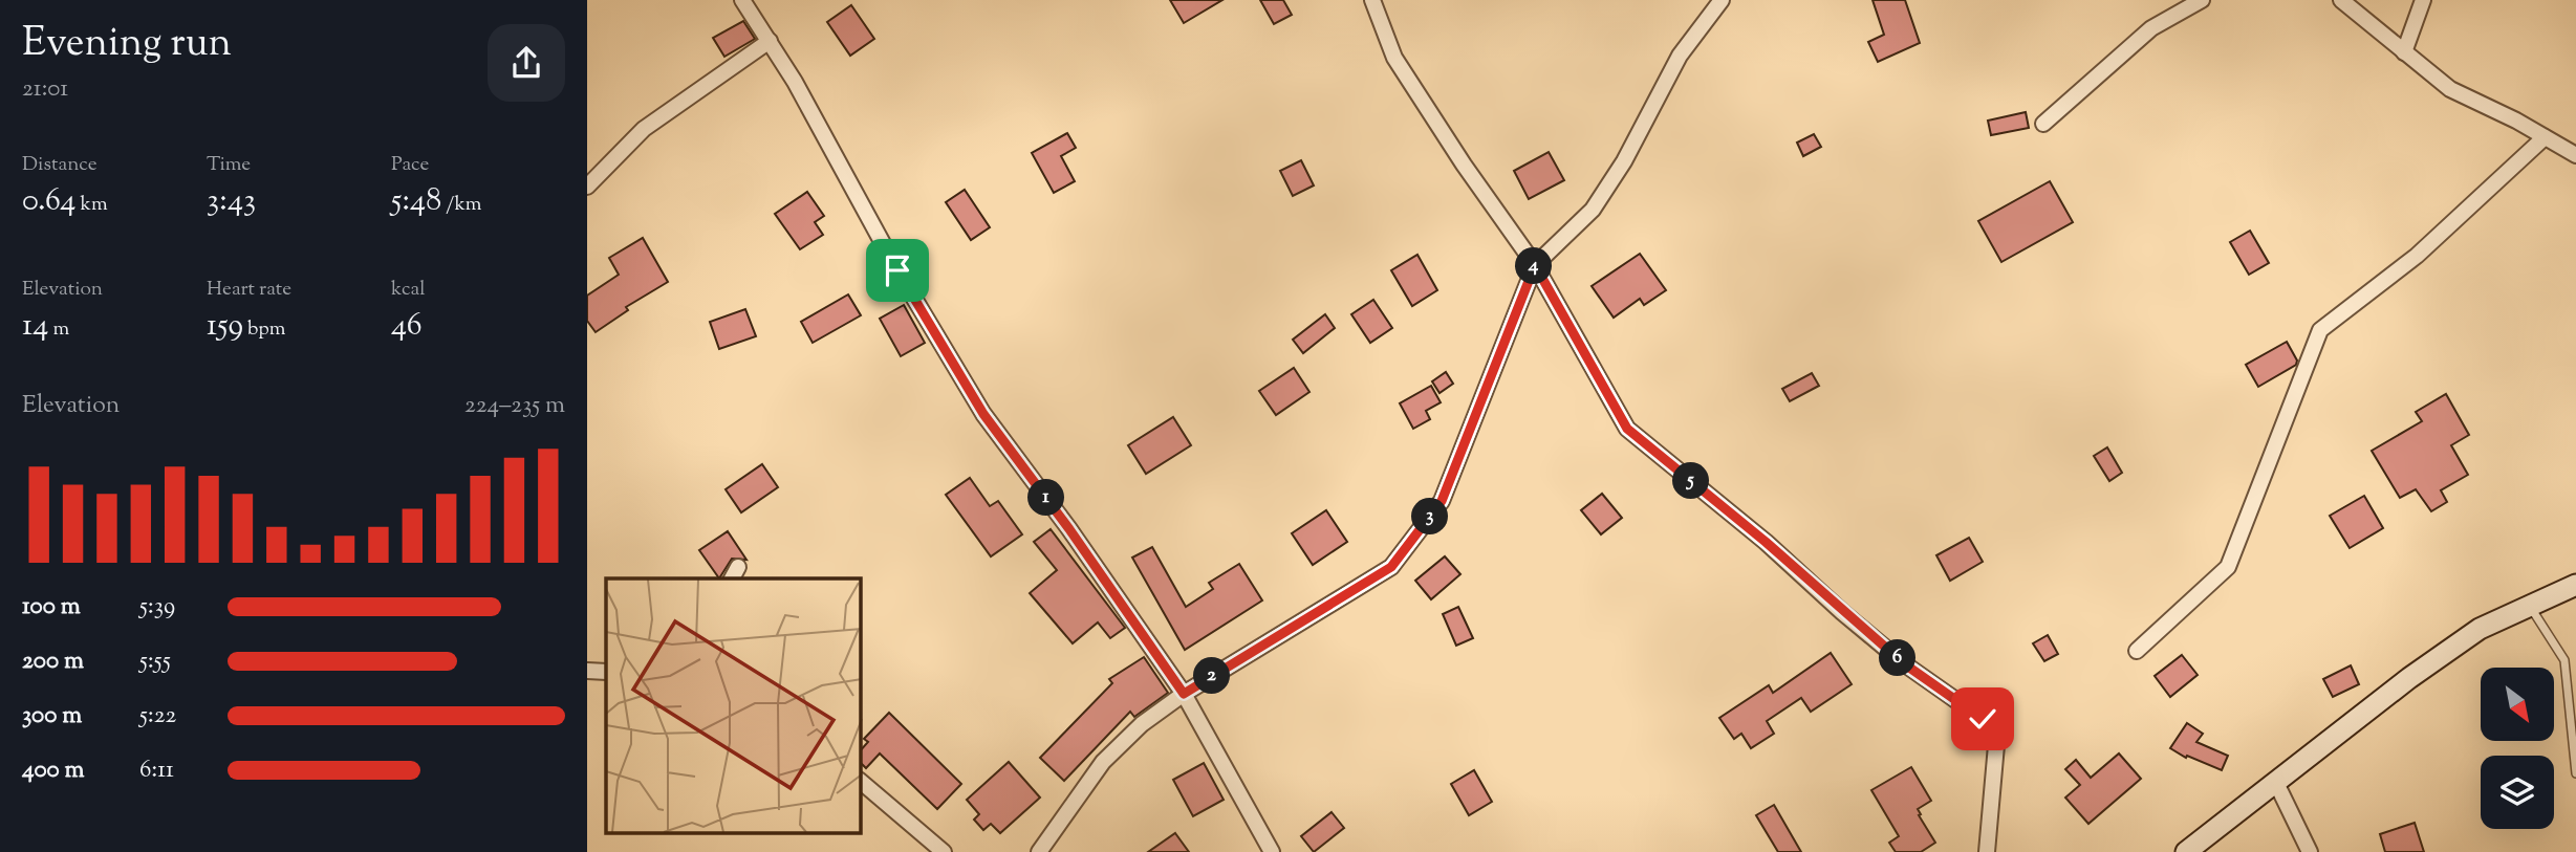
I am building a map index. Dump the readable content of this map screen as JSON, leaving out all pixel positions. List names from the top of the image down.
{
  "north": "bottom right",
  "page": {
    "heading": ["Evening run", "21:01"],
    "stats": [
      ["Distance", "0.64 km"],
      ["Time", "3:43"],
      ["Pace", "5:48 /km"],
      ["Elevation", "14 m"],
      ["Heart rate", "159 bpm"],
      ["kcal", "46"]
    ],
    "pins": [
      "4",
      "5",
      "1",
      "3",
      "6",
      "2"
    ],
    "chart": ["Elevation", "224–235 m"],
    "list": [
      {
        "name": "100 m",
        "note": "5:39"
      },
      {
        "name": "200 m",
        "note": "5:55"
      },
      {
        "name": "300 m",
        "note": "5:22"
      },
      {
        "name": "400 m",
        "note": "6:11"
      }
    ]
  }
}
